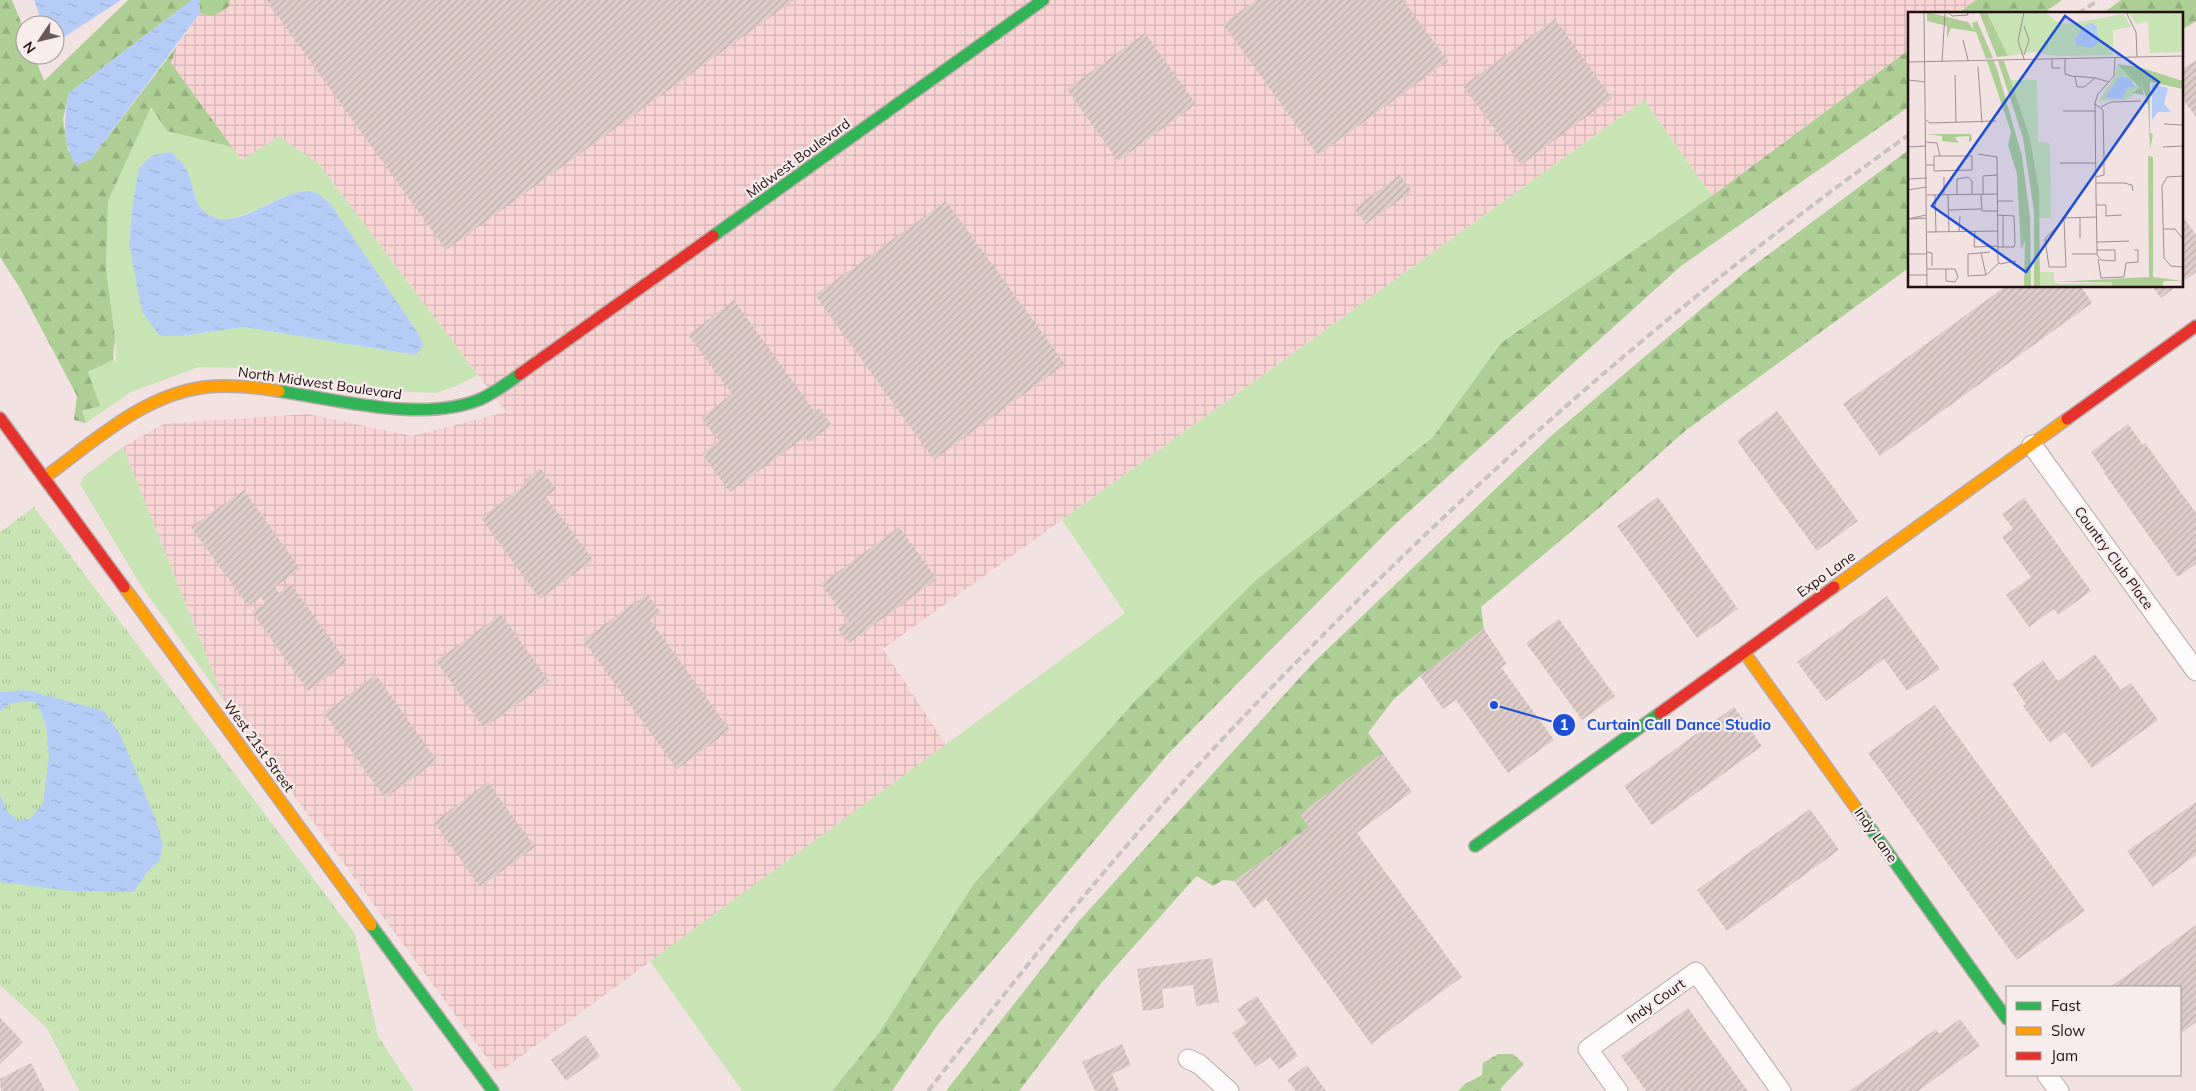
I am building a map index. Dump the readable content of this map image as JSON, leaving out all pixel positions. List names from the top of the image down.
{
  "streets": {
    "street": [
      "Midwest Boulevard",
      "North Midwest Boulevard",
      "Country Club Place",
      "Expo Lane",
      "West 21st Street",
      "Indy Lane",
      "Indy Court"
    ]
  },
  "crossings": [
    ["Midwest Boulevard", "North Midwest Boulevard"],
    ["North Midwest Boulevard", "West 21st Street"],
    ["Country Club Place", "Expo Lane"],
    ["Expo Lane", "Indy Lane"]
  ],
  "places": ["Curtain Call Dance Studio"],
  "legend": ["Fast", "Slow", "Jam"],
  "north": "bottom left"
}
